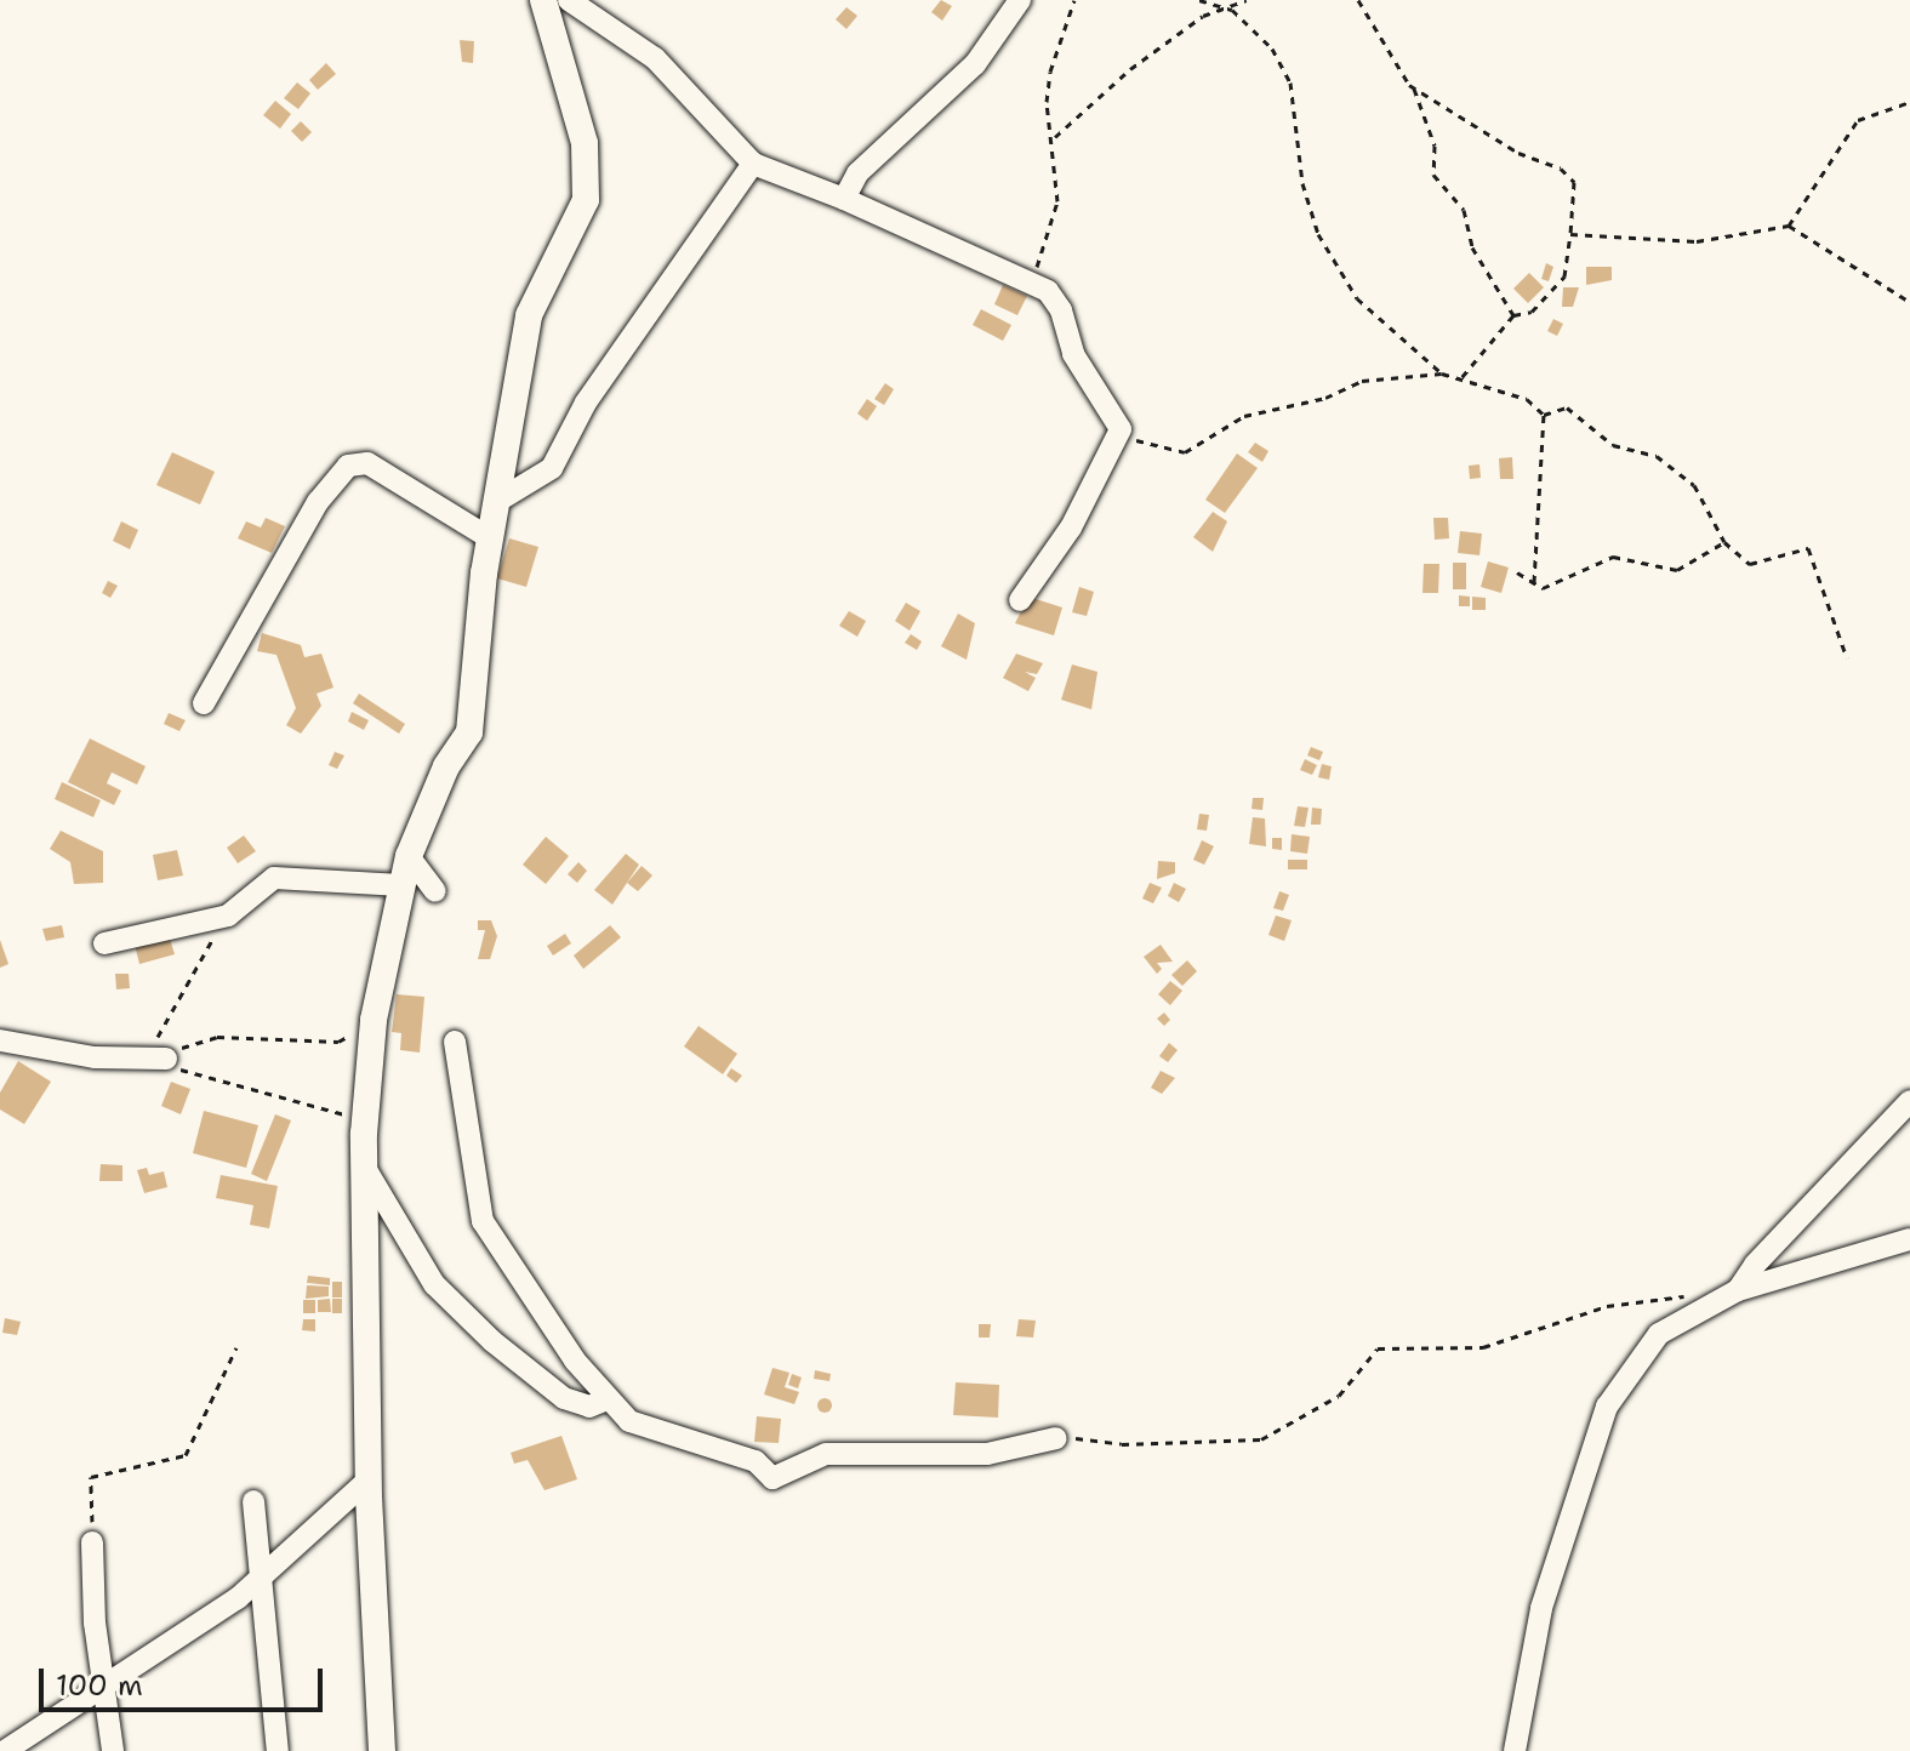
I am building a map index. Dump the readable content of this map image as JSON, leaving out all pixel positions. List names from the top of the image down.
{
  "scale_bar": "100 m"
}
